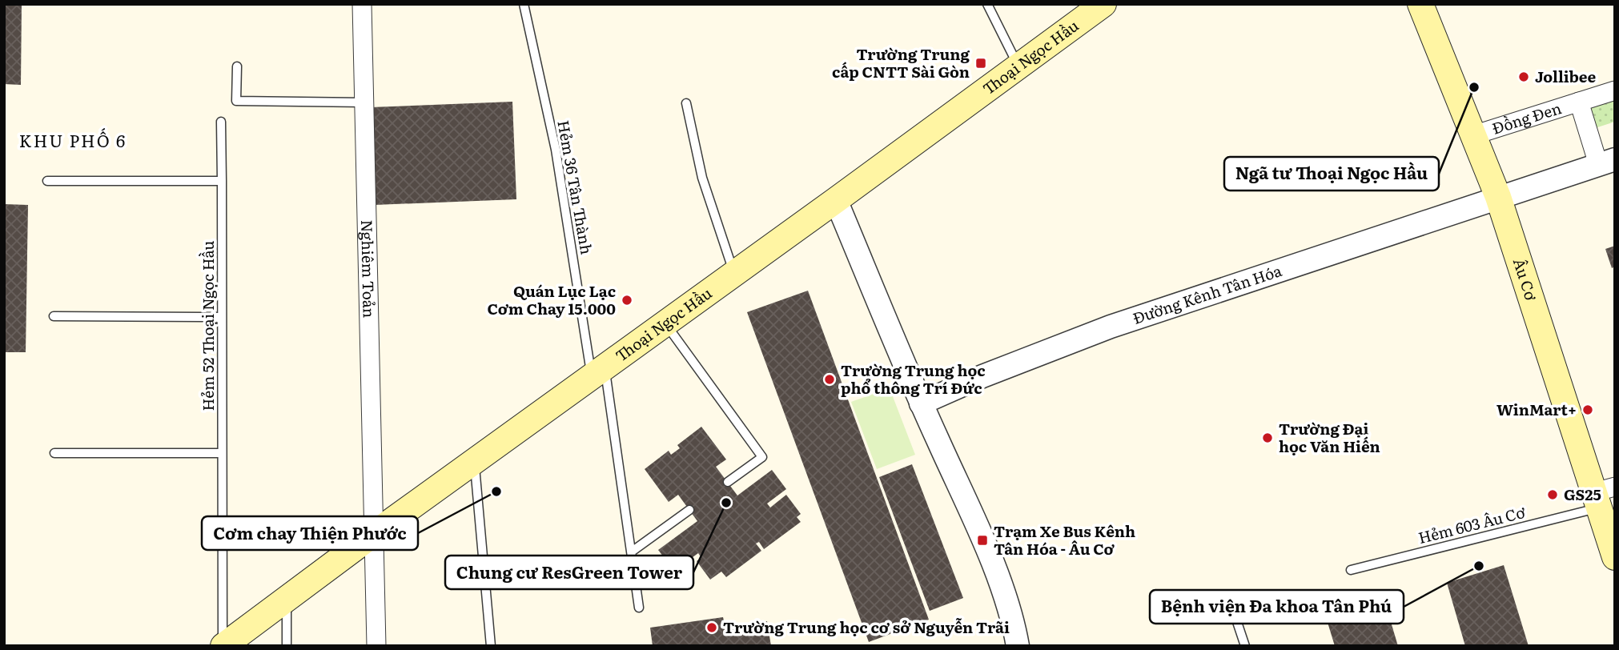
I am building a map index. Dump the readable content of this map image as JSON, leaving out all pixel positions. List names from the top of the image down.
{
  "streets": {
    "main road": ["Thoại Ngọc Hầu", "Âu Cơ"],
    "street": ["Đồng Đen", "Nghiêm Toản", "Đường Kênh Tân Hóa"],
    "lane": ["Hẻm 36 Tân Thành", "Hẻm 52 Thoại Ngọc Hầu", "Hẻm 603 Âu Cơ"]
  },
  "crossings": [
    ["Thoại Ngọc Hầu", "Hẻm 36 Tân Thành"],
    ["Thoại Ngọc Hầu", "Nghiêm Toản"],
    ["Thoại Ngọc Hầu", "Hẻm 52 Thoại Ngọc Hầu"],
    ["Đồng Đen", "Âu Cơ"],
    ["Đồng Đen", "Đường Kênh Tân Hóa"],
    ["Âu Cơ", "Đường Kênh Tân Hóa"],
    ["Âu Cơ", "Hẻm 603 Âu Cơ"]
  ],
  "districts": ["KHU PHỐ 6"],
  "places": {
    "transit": ["Trường Trung cấp CNTT Sài Gòn", "Trạm Xe Bus Kênh Tân Hóa - Âu Cơ"],
    "other": [
      "Jollibee",
      "Ngã tư Thoại Ngọc Hầu",
      "Quán Lục Lạc Cơm Chay 15.000",
      "Trường Trung học phổ thông Trí Đức",
      "WinMart+",
      "Trường Đại học Văn Hiến",
      "Cơm chay Thiện Phước",
      "GS25",
      "Chung cư ResGreen Tower",
      "Bệnh viện Đa khoa Tân Phú",
      "Trường Trung học cơ sở Nguyễn Trãi"
    ]
  }
}
